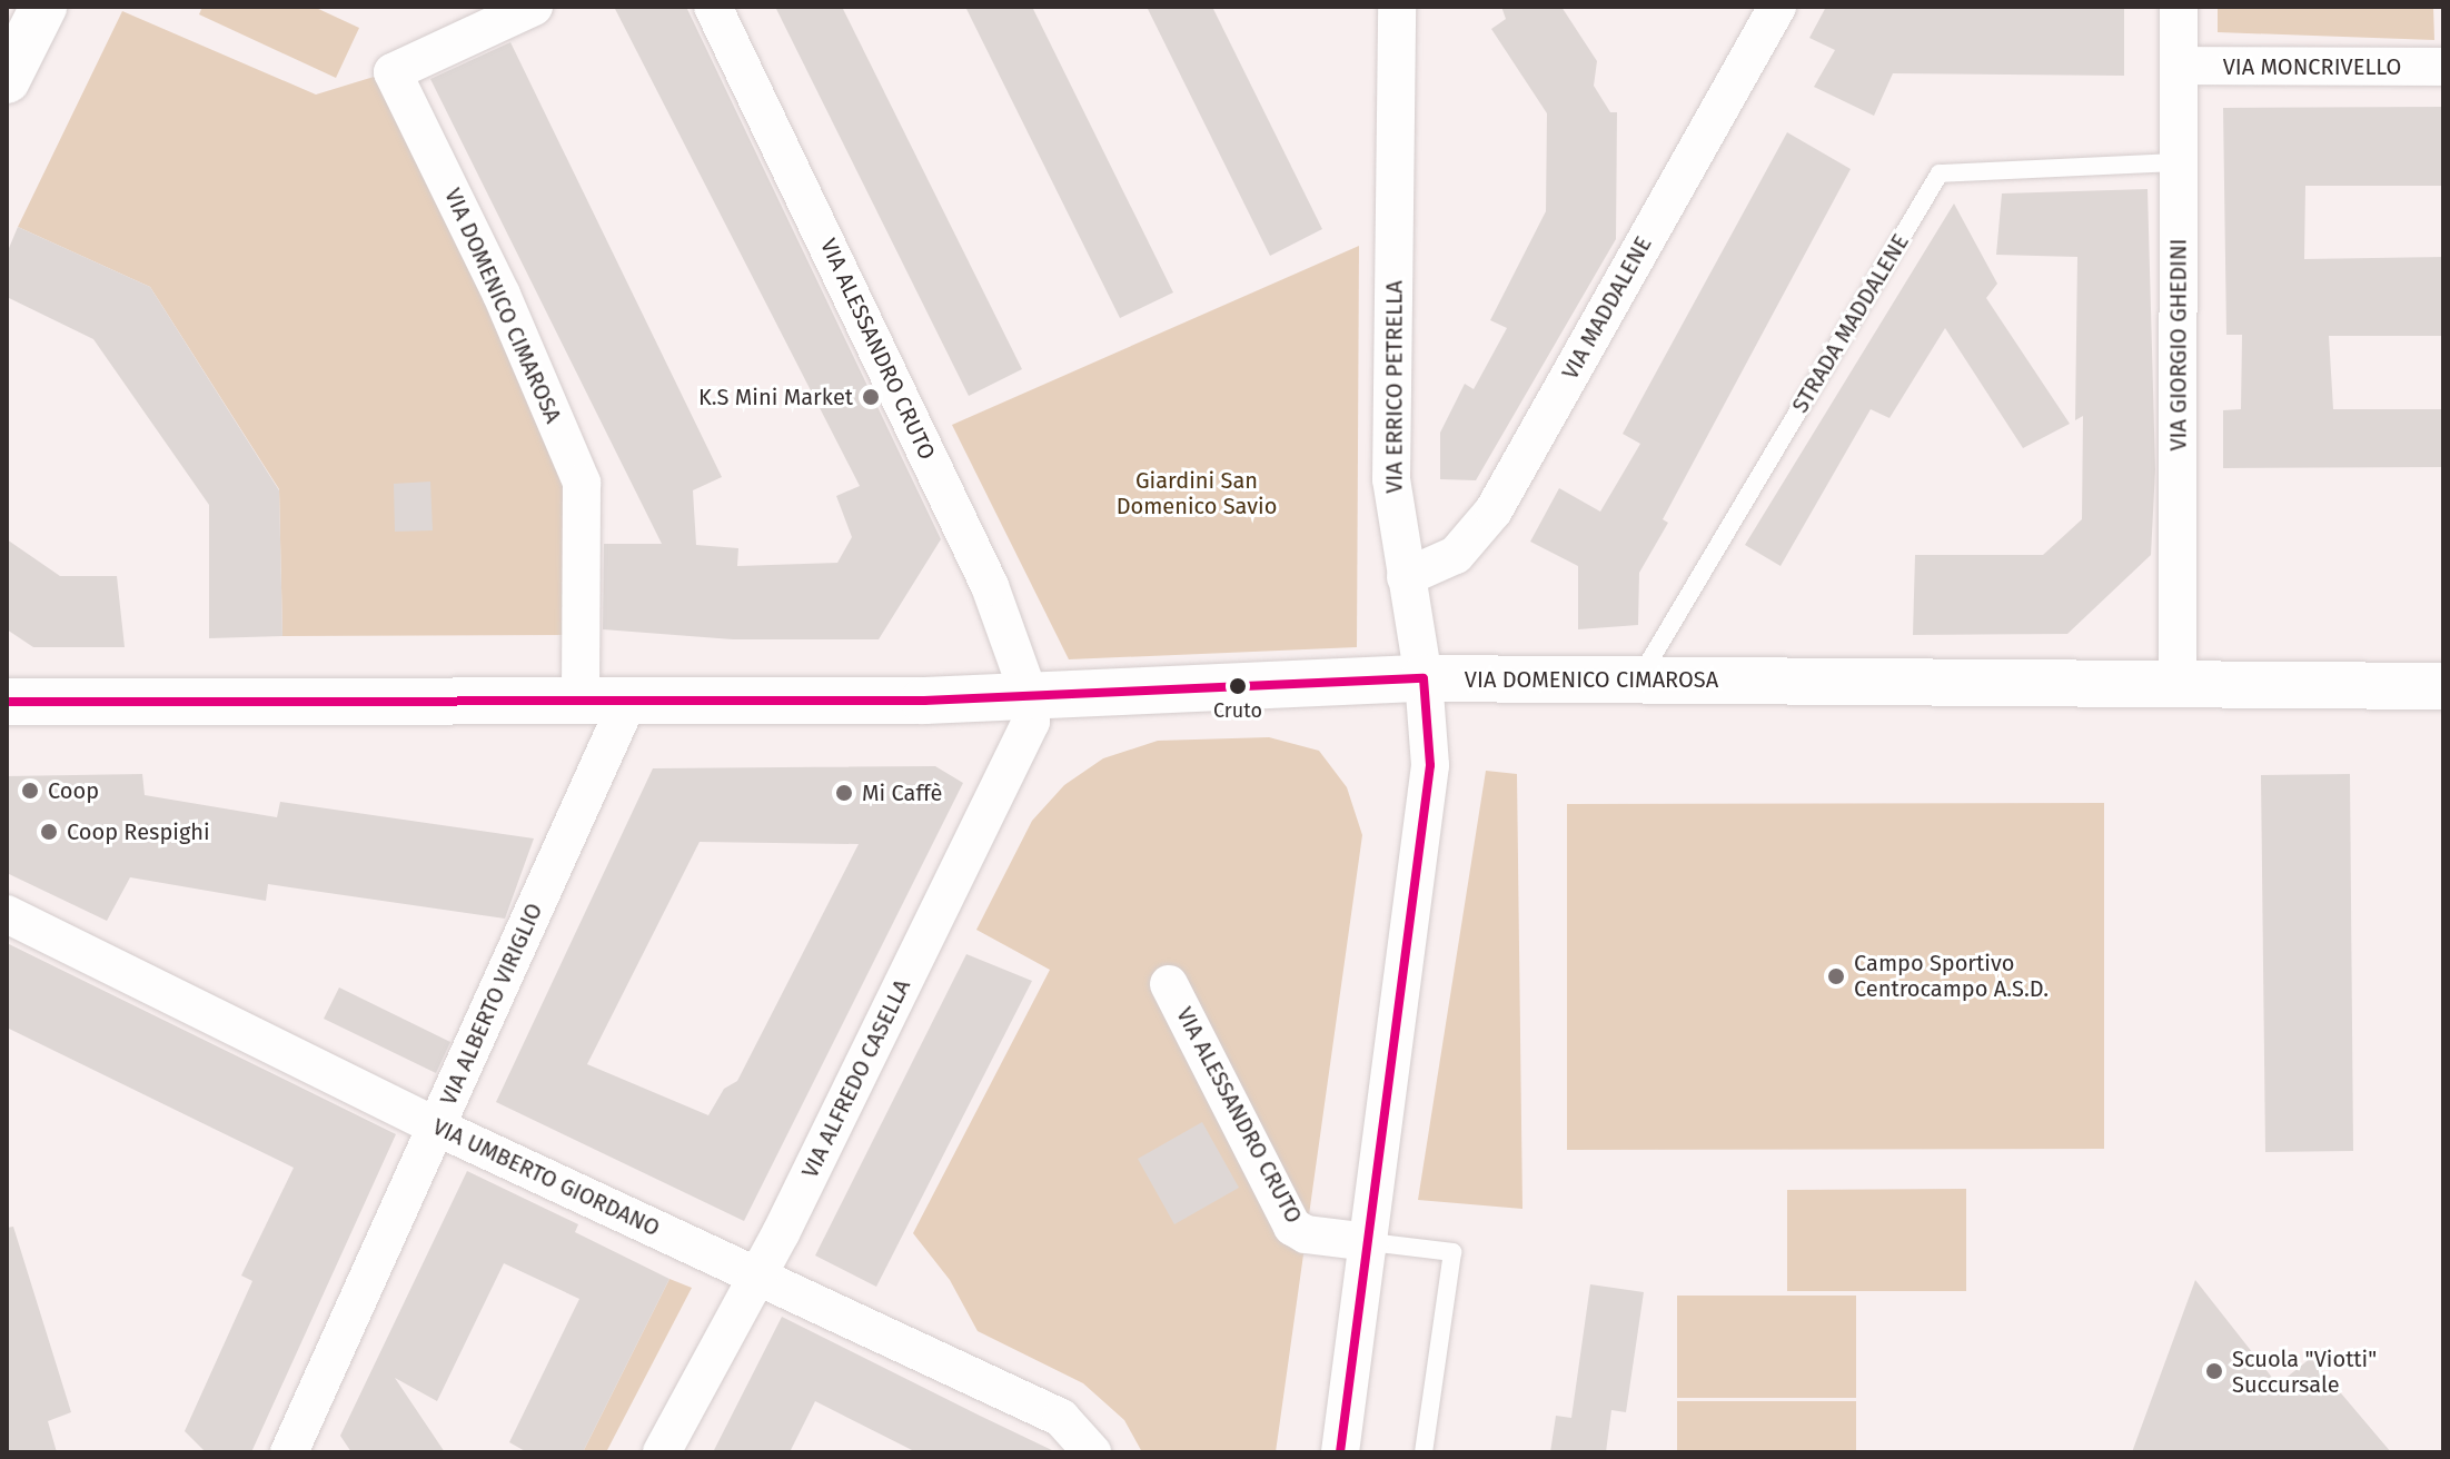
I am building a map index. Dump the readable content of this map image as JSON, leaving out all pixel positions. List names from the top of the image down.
{
  "streets": {
    "street": [
      "VIA MONCRIVELLO",
      "VIA DOMENICO CIMAROSA",
      "VIA MADDALENE",
      "VIA GIORGIO GHEDINI",
      "VIA ALESSANDRO CRUTO",
      "VIA ERRICO PETRELLA",
      "VIA ALBERTO VIRIGLIO",
      "VIA ALFREDO CASELLA",
      "VIA UMBERTO GIORDANO"
    ],
    "lane": ["STRADA MADDALENE"]
  },
  "crossings": [
    ["VIA MONCRIVELLO", "VIA GIORGIO GHEDINI"],
    ["VIA DOMENICO CIMAROSA", "STRADA MADDALENE"],
    ["VIA DOMENICO CIMAROSA", "VIA GIORGIO GHEDINI"],
    ["VIA DOMENICO CIMAROSA", "VIA ALESSANDRO CRUTO"],
    ["VIA DOMENICO CIMAROSA", "VIA ERRICO PETRELLA"],
    ["VIA DOMENICO CIMAROSA", "VIA ALBERTO VIRIGLIO"],
    ["VIA DOMENICO CIMAROSA", "VIA ALFREDO CASELLA"],
    ["VIA MADDALENE", "VIA ERRICO PETRELLA"],
    ["STRADA MADDALENE", "VIA GIORGIO GHEDINI"],
    ["VIA ALESSANDRO CRUTO", "VIA ERRICO PETRELLA"],
    ["VIA ALESSANDRO CRUTO", "VIA ALFREDO CASELLA"],
    ["VIA ALBERTO VIRIGLIO", "VIA UMBERTO GIORDANO"],
    ["VIA ALFREDO CASELLA", "VIA UMBERTO GIORDANO"]
  ],
  "parks": ["Giardini San Domenico Savio"],
  "places": [
    "K.S Mini Market",
    "Cruto",
    "Coop",
    "Mi Caffè",
    "Coop Respighi",
    "Campo Sportivo Centrocampo A.S.D.",
    "Scuola \"Viotti\" Succursale"
  ]
}
